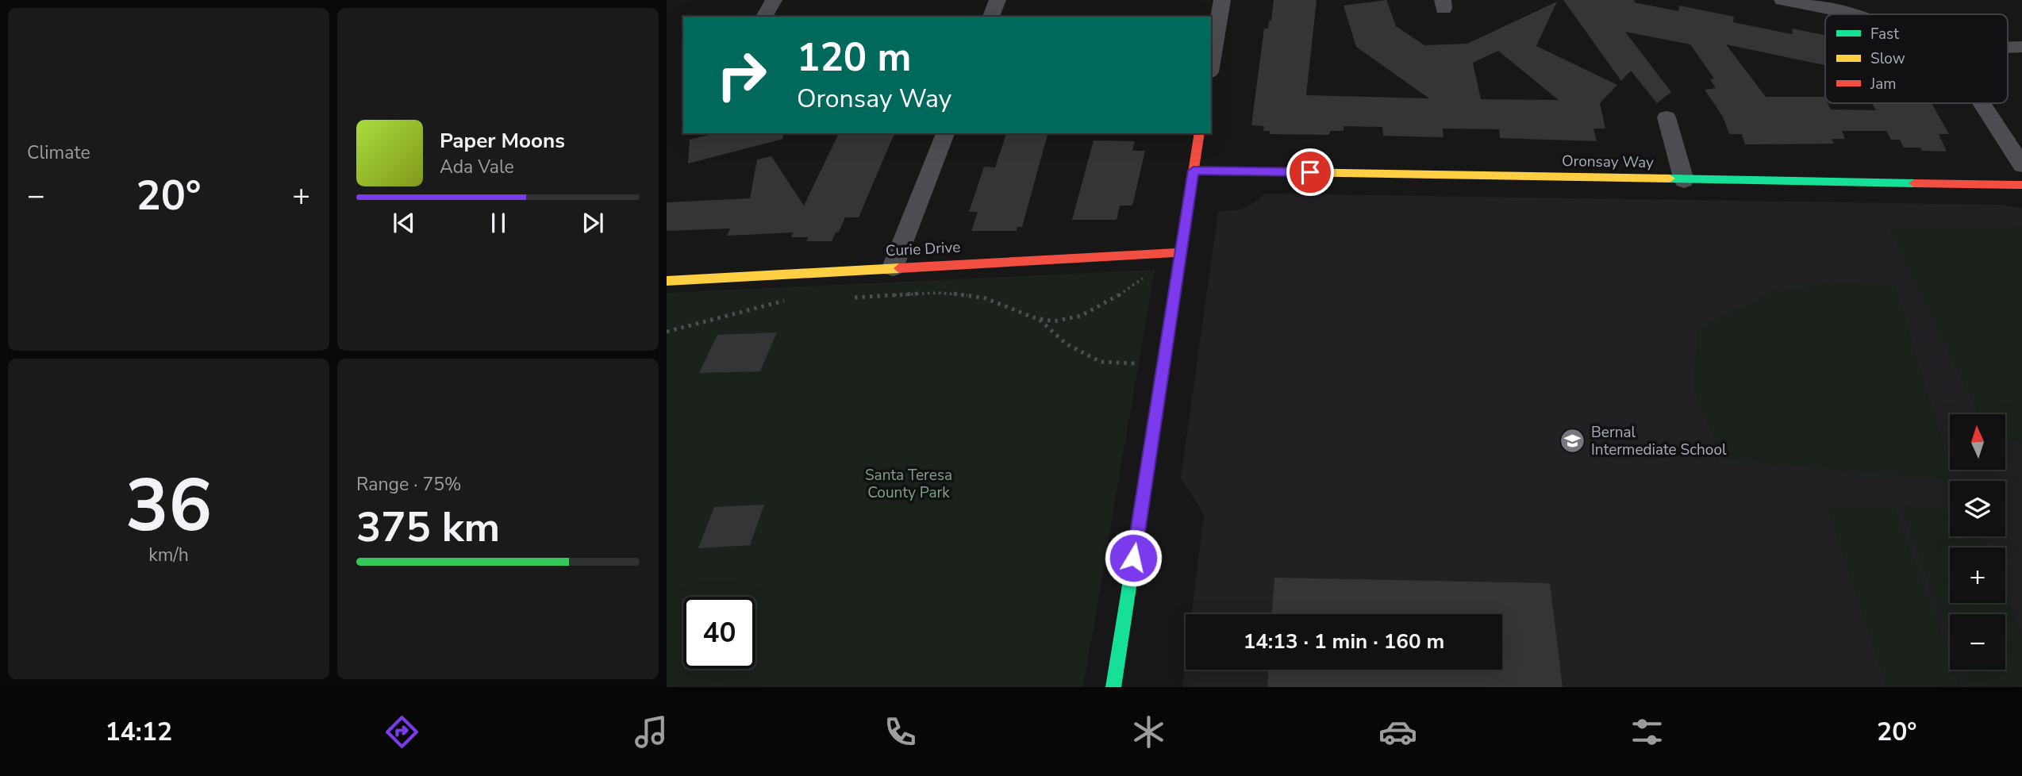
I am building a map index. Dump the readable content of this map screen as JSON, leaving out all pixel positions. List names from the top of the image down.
{
  "streets": {
    "street": ["Oronsay Way", "Curie Drive"]
  },
  "parks": ["Santa Teresa County Park"],
  "places": {
    "school or university": ["Bernal Intermediate School"]
  },
  "legend": ["Fast", "Slow", "Jam"],
  "north": "top",
  "page": {
    "tile": [
      "Climate",
      ["36", "km/h"],
      ["Range · 75%", "375 km"]
    ],
    "turn": ["120 m", "Oronsay Way"],
    "song": ["Paper Moons", "Ada Vale"],
    "heat": ["−", "20°", "+"],
    "map_buttons": ["+", "−"],
    "limit": "40",
    "trip": "14:13 · 1 min · 160 m",
    "tabs": ["14:12", "20°"]
  }
}
